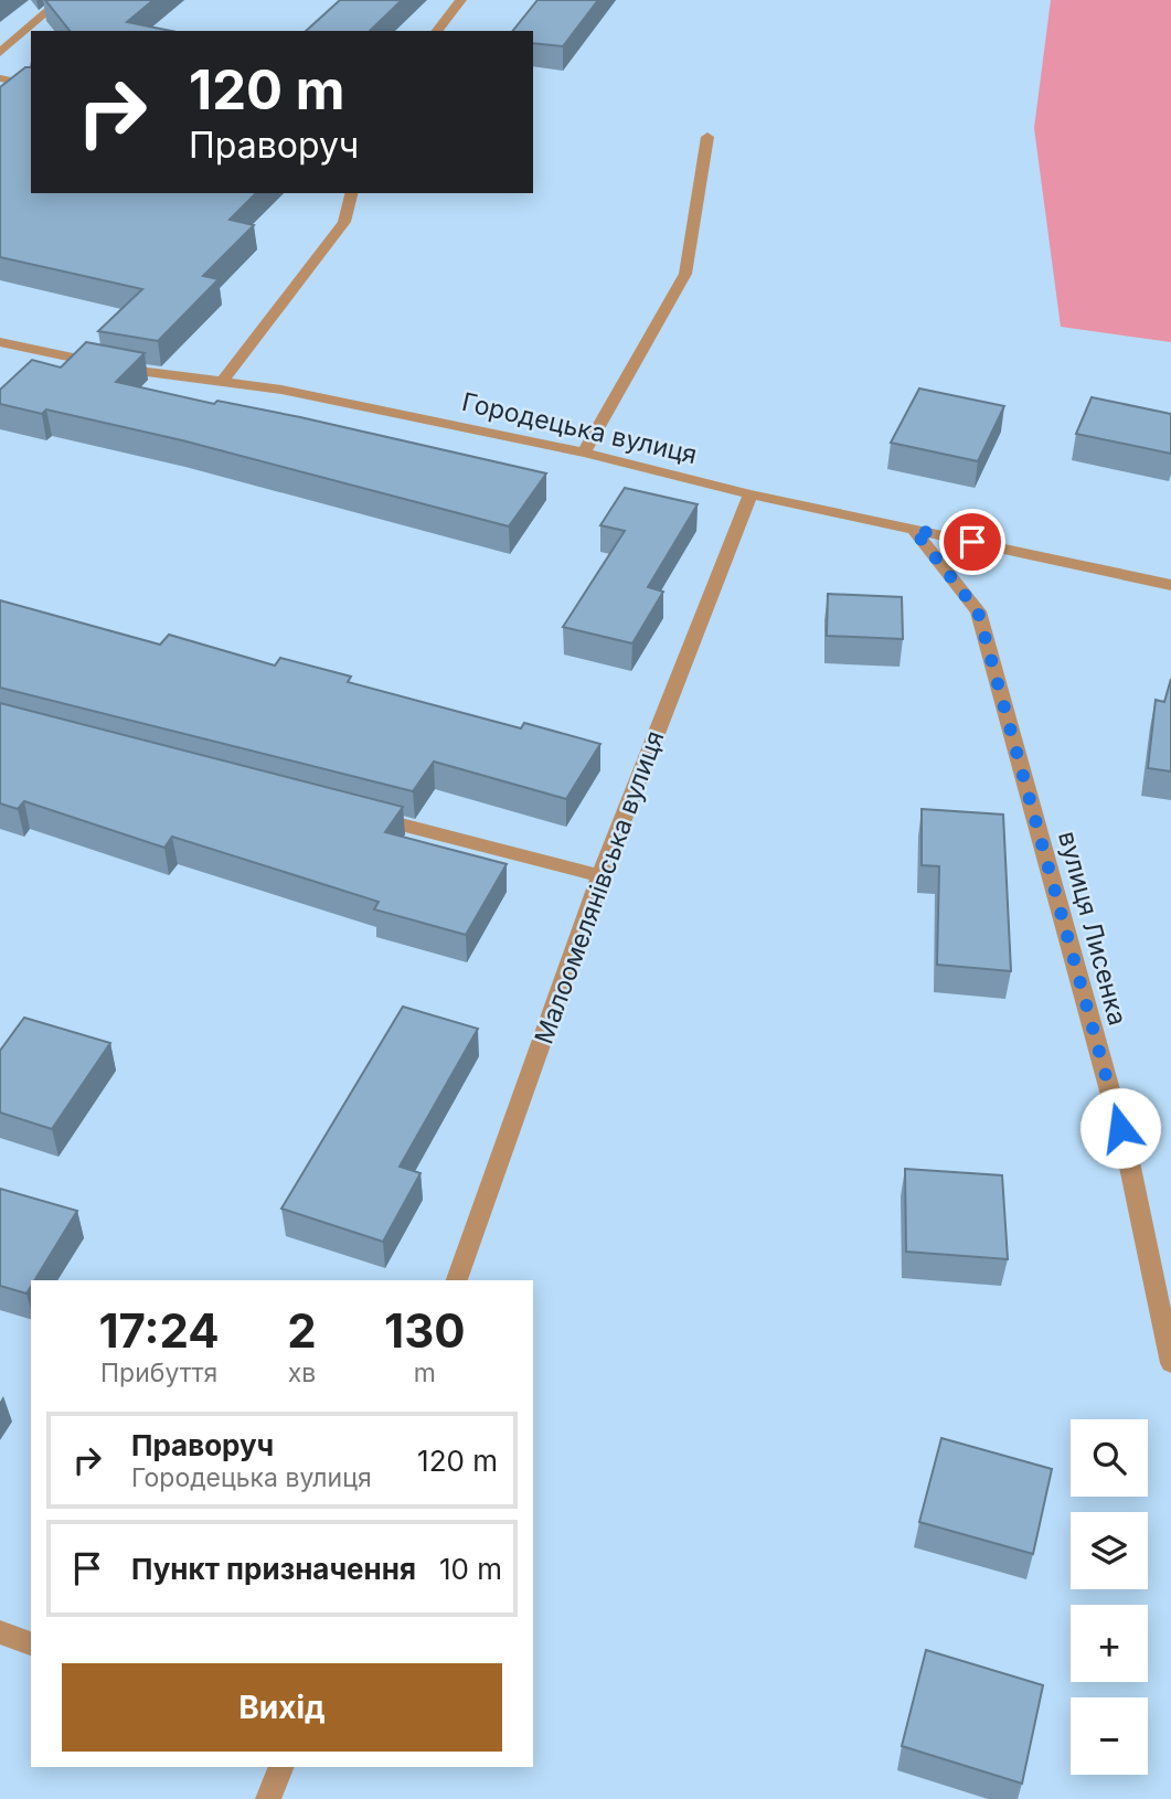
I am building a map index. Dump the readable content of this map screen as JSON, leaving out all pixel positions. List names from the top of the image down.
{
  "streets": {
    "street": ["Городецька вулиця", "Малоомелянівська вулиця", "вулиця Лисенка"]
  },
  "crossings": [
    ["Городецька вулиця", "Малоомелянівська вулиця"],
    ["Городецька вулиця", "вулиця Лисенка"]
  ],
  "page": {
    "turn": ["120 m", "Праворуч"],
    "eta": [
      "17:24",
      "Прибуття",
      "2",
      "хв",
      "130",
      "m"
    ],
    "list": [
      {
        "name": "Праворуч",
        "note": "Городецька вулиця",
        "value": "120 m"
      },
      {
        "name": "Пункт призначення",
        "value": "10 m"
      }
    ],
    "map_buttons": ["+", "−"],
    "buttons": "Вихід"
  }
}
